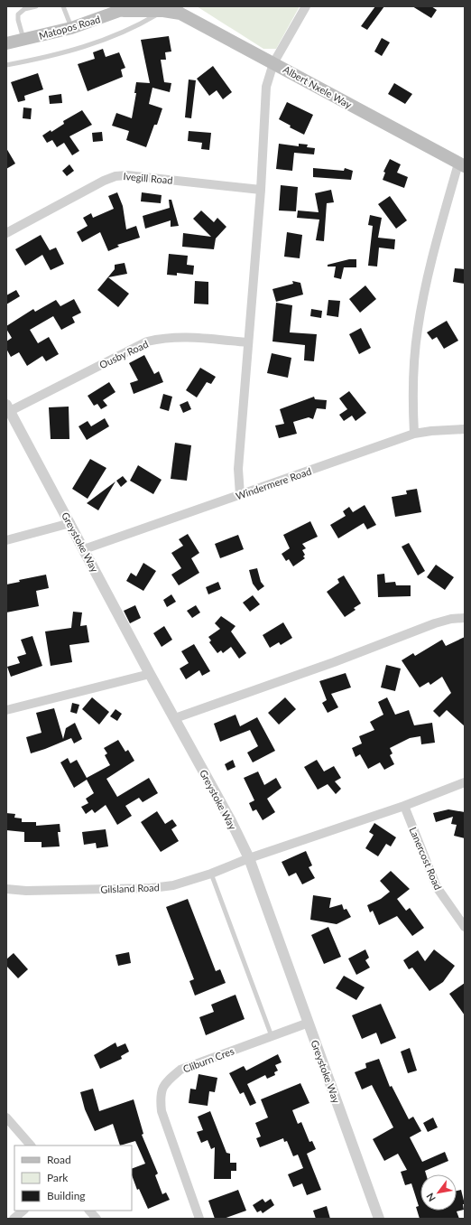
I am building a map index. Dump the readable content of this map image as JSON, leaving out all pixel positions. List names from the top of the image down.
{
  "streets": {
    "main road": ["Matopos Road", "Albert Nxele Way"],
    "street": [
      "Ivegill Road",
      "Ousby Road",
      "Windermere Road",
      "Greystoke Way",
      "Lanercost Road",
      "Gilsland Road",
      "Cliburn Cres"
    ]
  },
  "crossings": [
    ["Ousby Road", "Greystoke Way"],
    ["Windermere Road", "Greystoke Way"],
    ["Greystoke Way", "Gilsland Road"],
    ["Greystoke Way", "Cliburn Cres"],
    ["Lanercost Road", "Gilsland Road"]
  ],
  "legend": ["Road", "Park", "Building"],
  "north": "bottom left"
}
